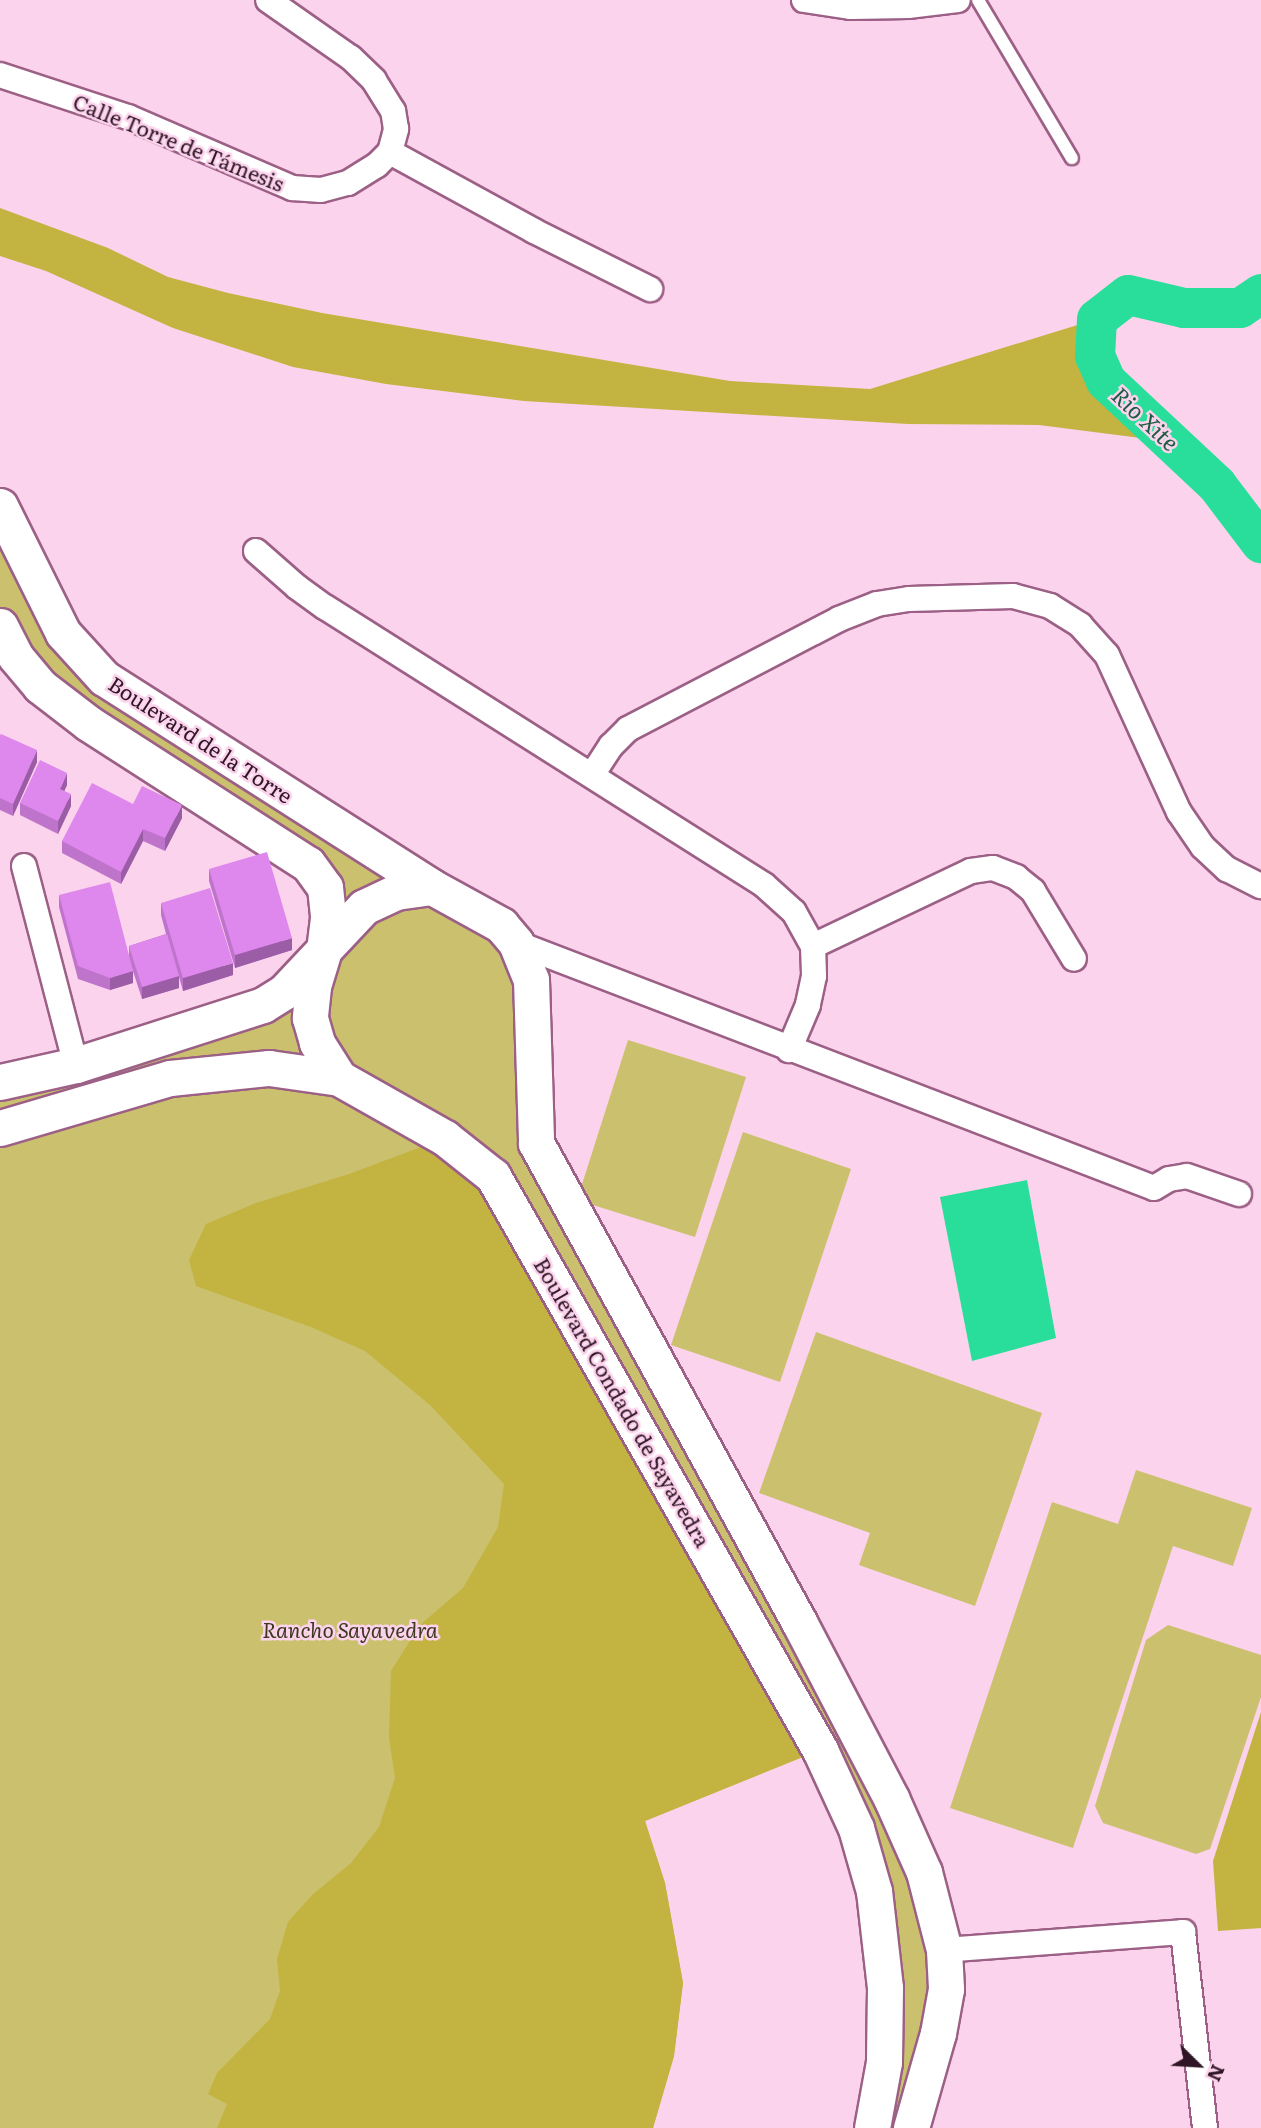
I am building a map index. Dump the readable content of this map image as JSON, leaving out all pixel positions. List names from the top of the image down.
{
  "streets": {
    "street": ["Calle Torre de Támesis", "Boulevard de la Torre", "Boulevard Condado de Sayavedra"]
  },
  "water": ["Rio Xite"],
  "parks": ["Rancho Sayavedra"],
  "north": "bottom right"
}
